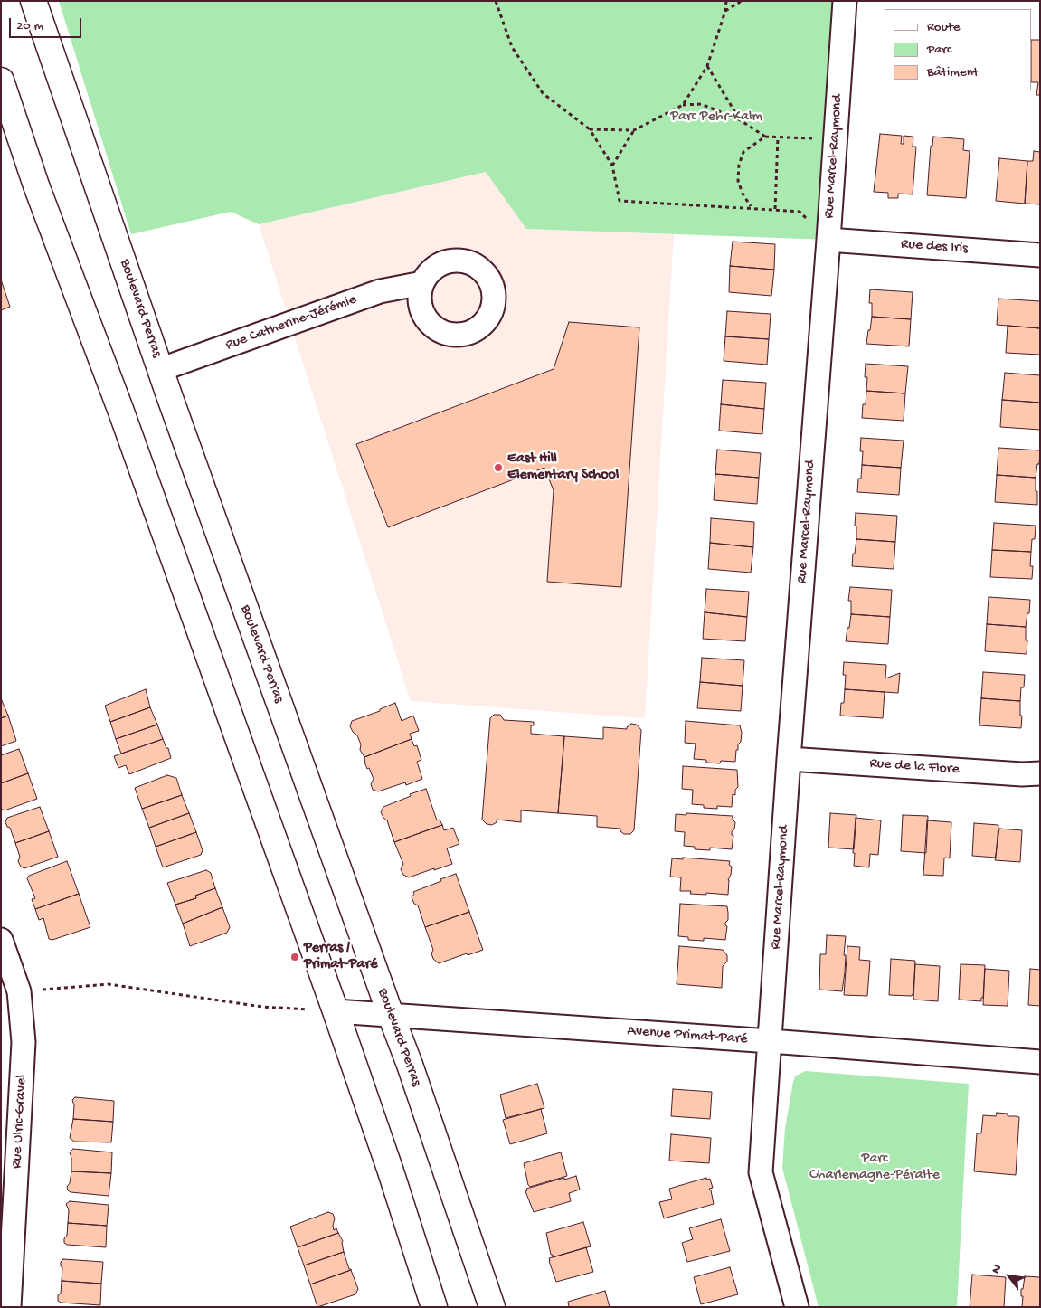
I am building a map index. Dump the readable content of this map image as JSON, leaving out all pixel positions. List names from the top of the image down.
{
  "streets": {
    "main road": ["Boulevard Perras"],
    "street": [
      "Rue Marcel-Raymond",
      "Rue des Iris",
      "Rue Catherine-Jérémie",
      "Rue de la Flore",
      "Avenue Primat-Paré",
      "Rue Ulric-Gravel"
    ]
  },
  "crossings": [
    ["Rue Marcel-Raymond", "Rue des Iris"],
    ["Rue Marcel-Raymond", "Rue de la Flore"],
    ["Rue Marcel-Raymond", "Avenue Primat-Paré"],
    ["Boulevard Perras", "Rue Catherine-Jérémie"],
    ["Boulevard Perras", "Avenue Primat-Paré"]
  ],
  "parks": ["Parc Pehr-Kalm", "Parc Charlemagne-Péralte"],
  "places": ["East Hill Elementary School", "Perras / Primat-Paré"],
  "legend": ["Route", "Parc", "Bâtiment"],
  "scale_bar": "20 m",
  "north": "top left"
}
